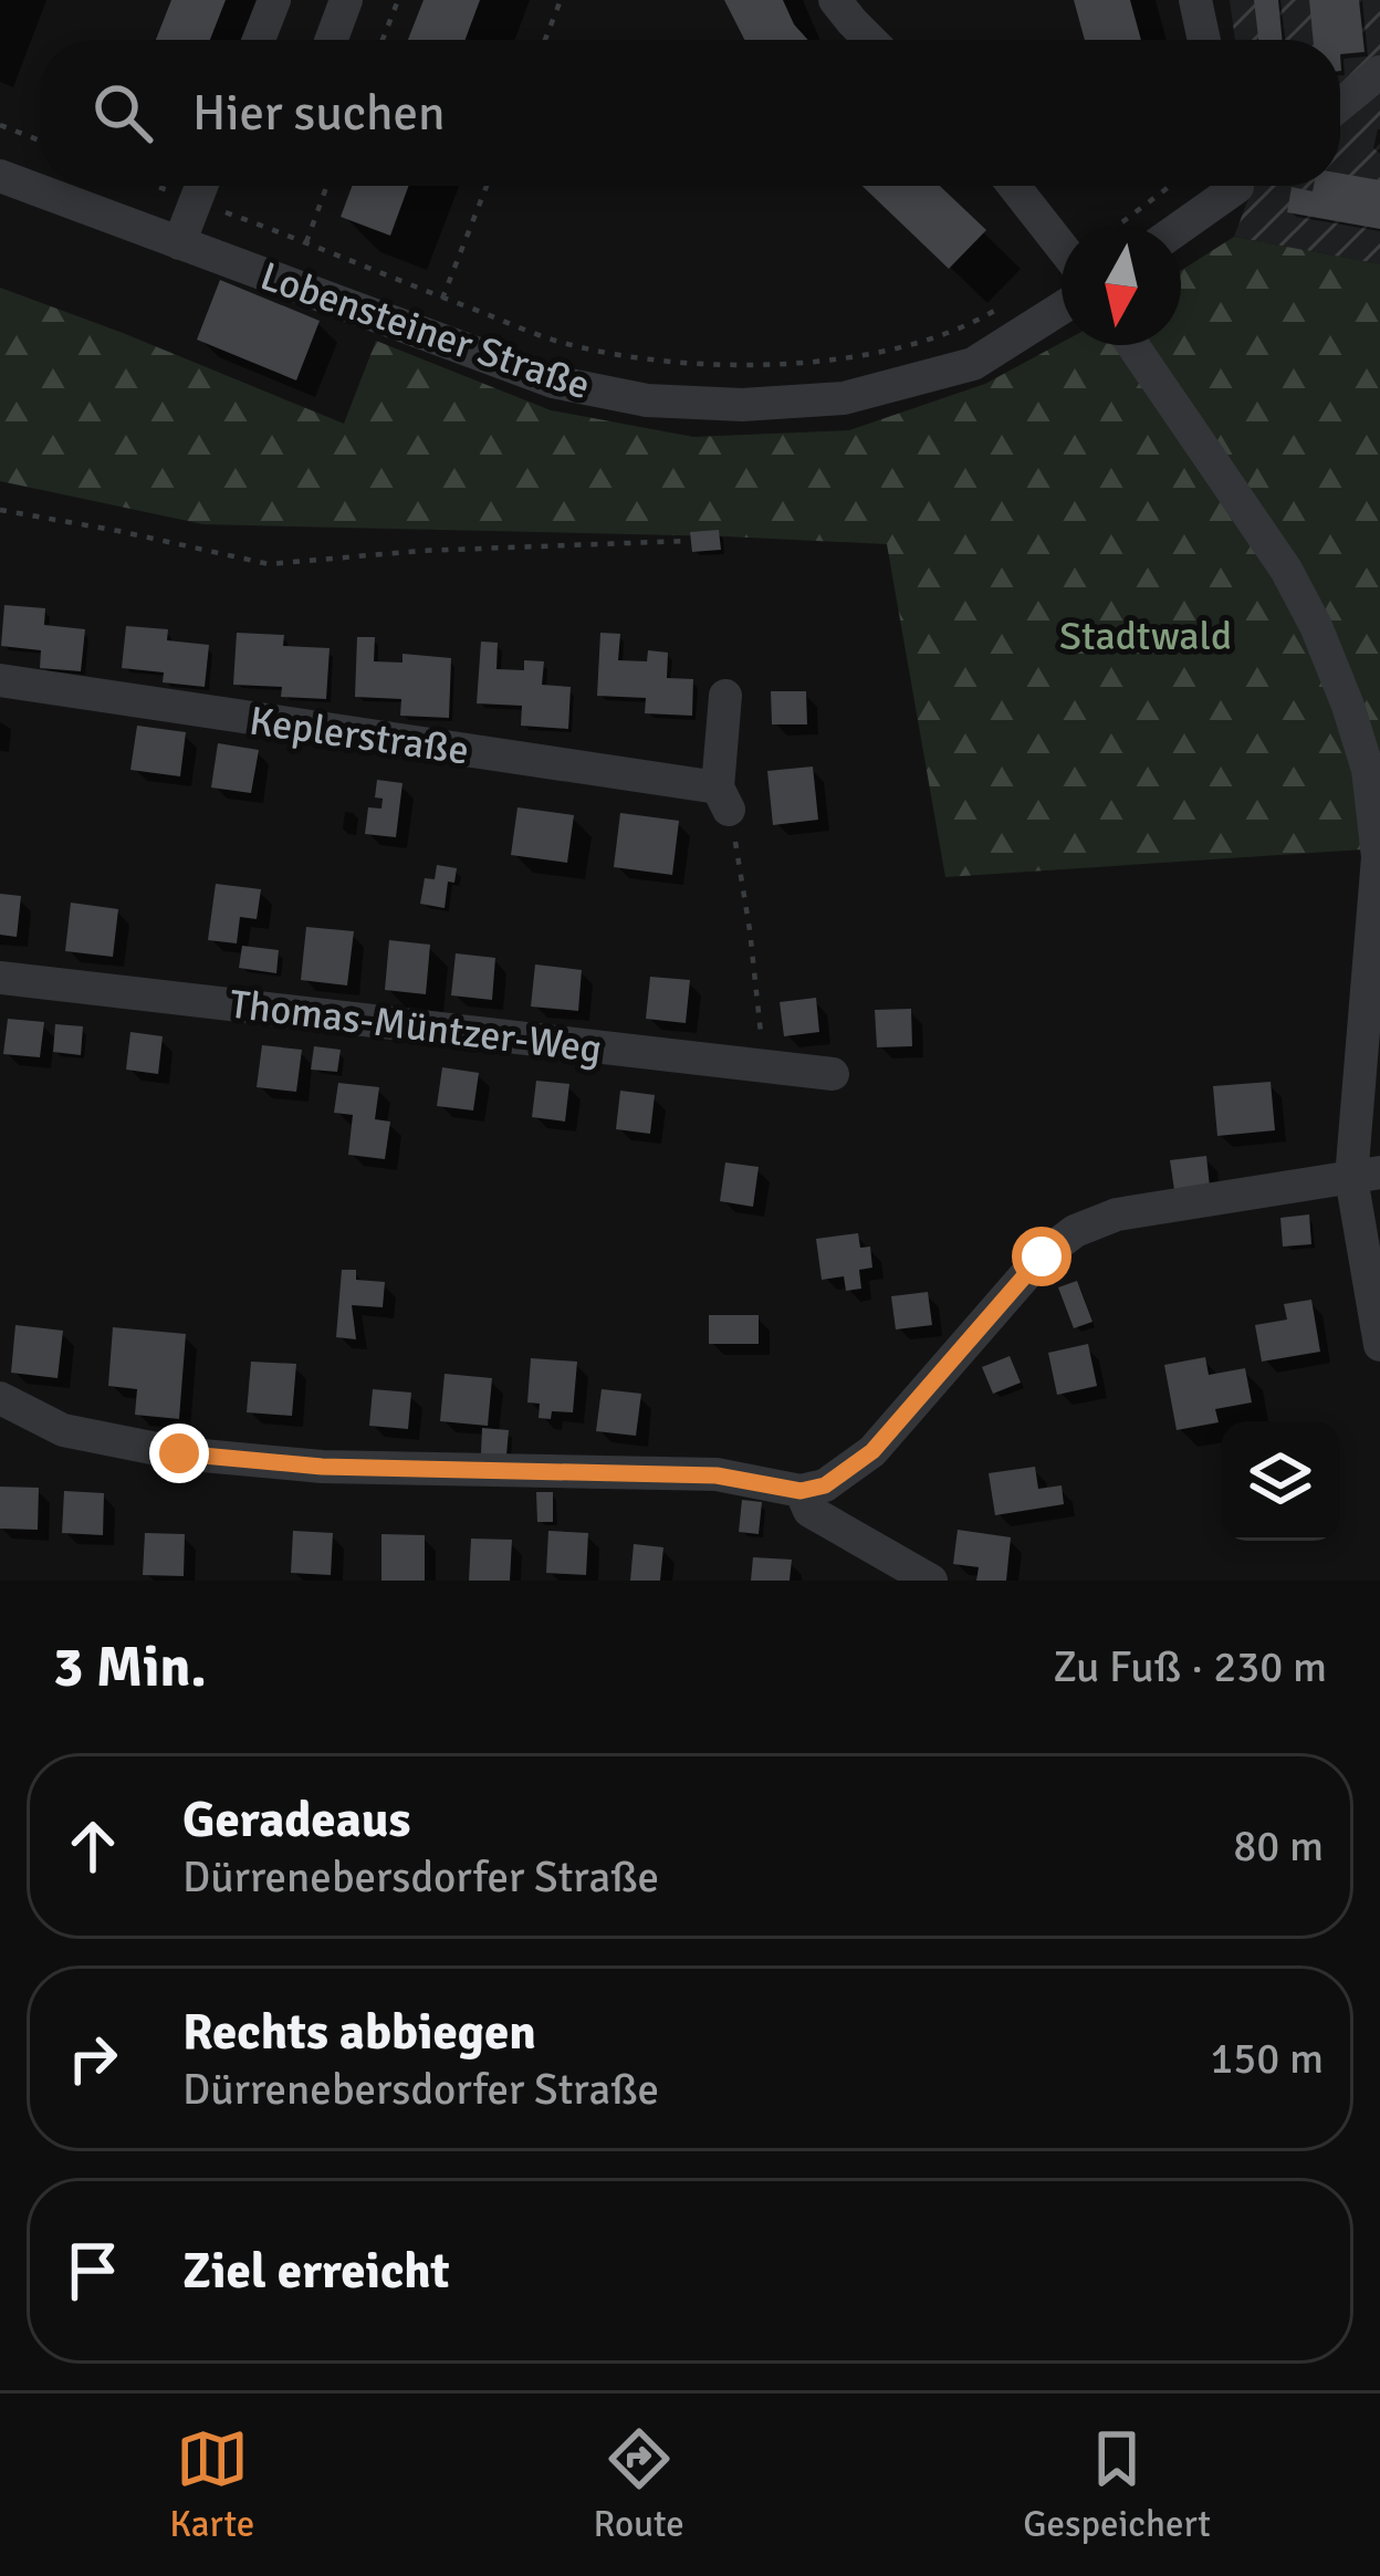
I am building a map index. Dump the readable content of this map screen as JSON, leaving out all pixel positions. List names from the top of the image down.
{
  "streets": {
    "street": ["Lobensteiner Straße", "Keplerstraße", "Thomas-Müntzer-Weg"]
  },
  "parks": ["Stadtwald"],
  "north": "bottom",
  "page": {
    "search": "Hier suchen",
    "heading": ["3 Min.", "Zu Fuß · 230 m"],
    "list": [
      ["Geradeaus", "Dürrenebersdorfer Straße", "80 m"],
      ["Rechts abbiegen", "Dürrenebersdorfer Straße", "150 m"],
      "Ziel erreicht"
    ],
    "nav": ["Karte", "Route", "Gespeichert"]
  }
}
